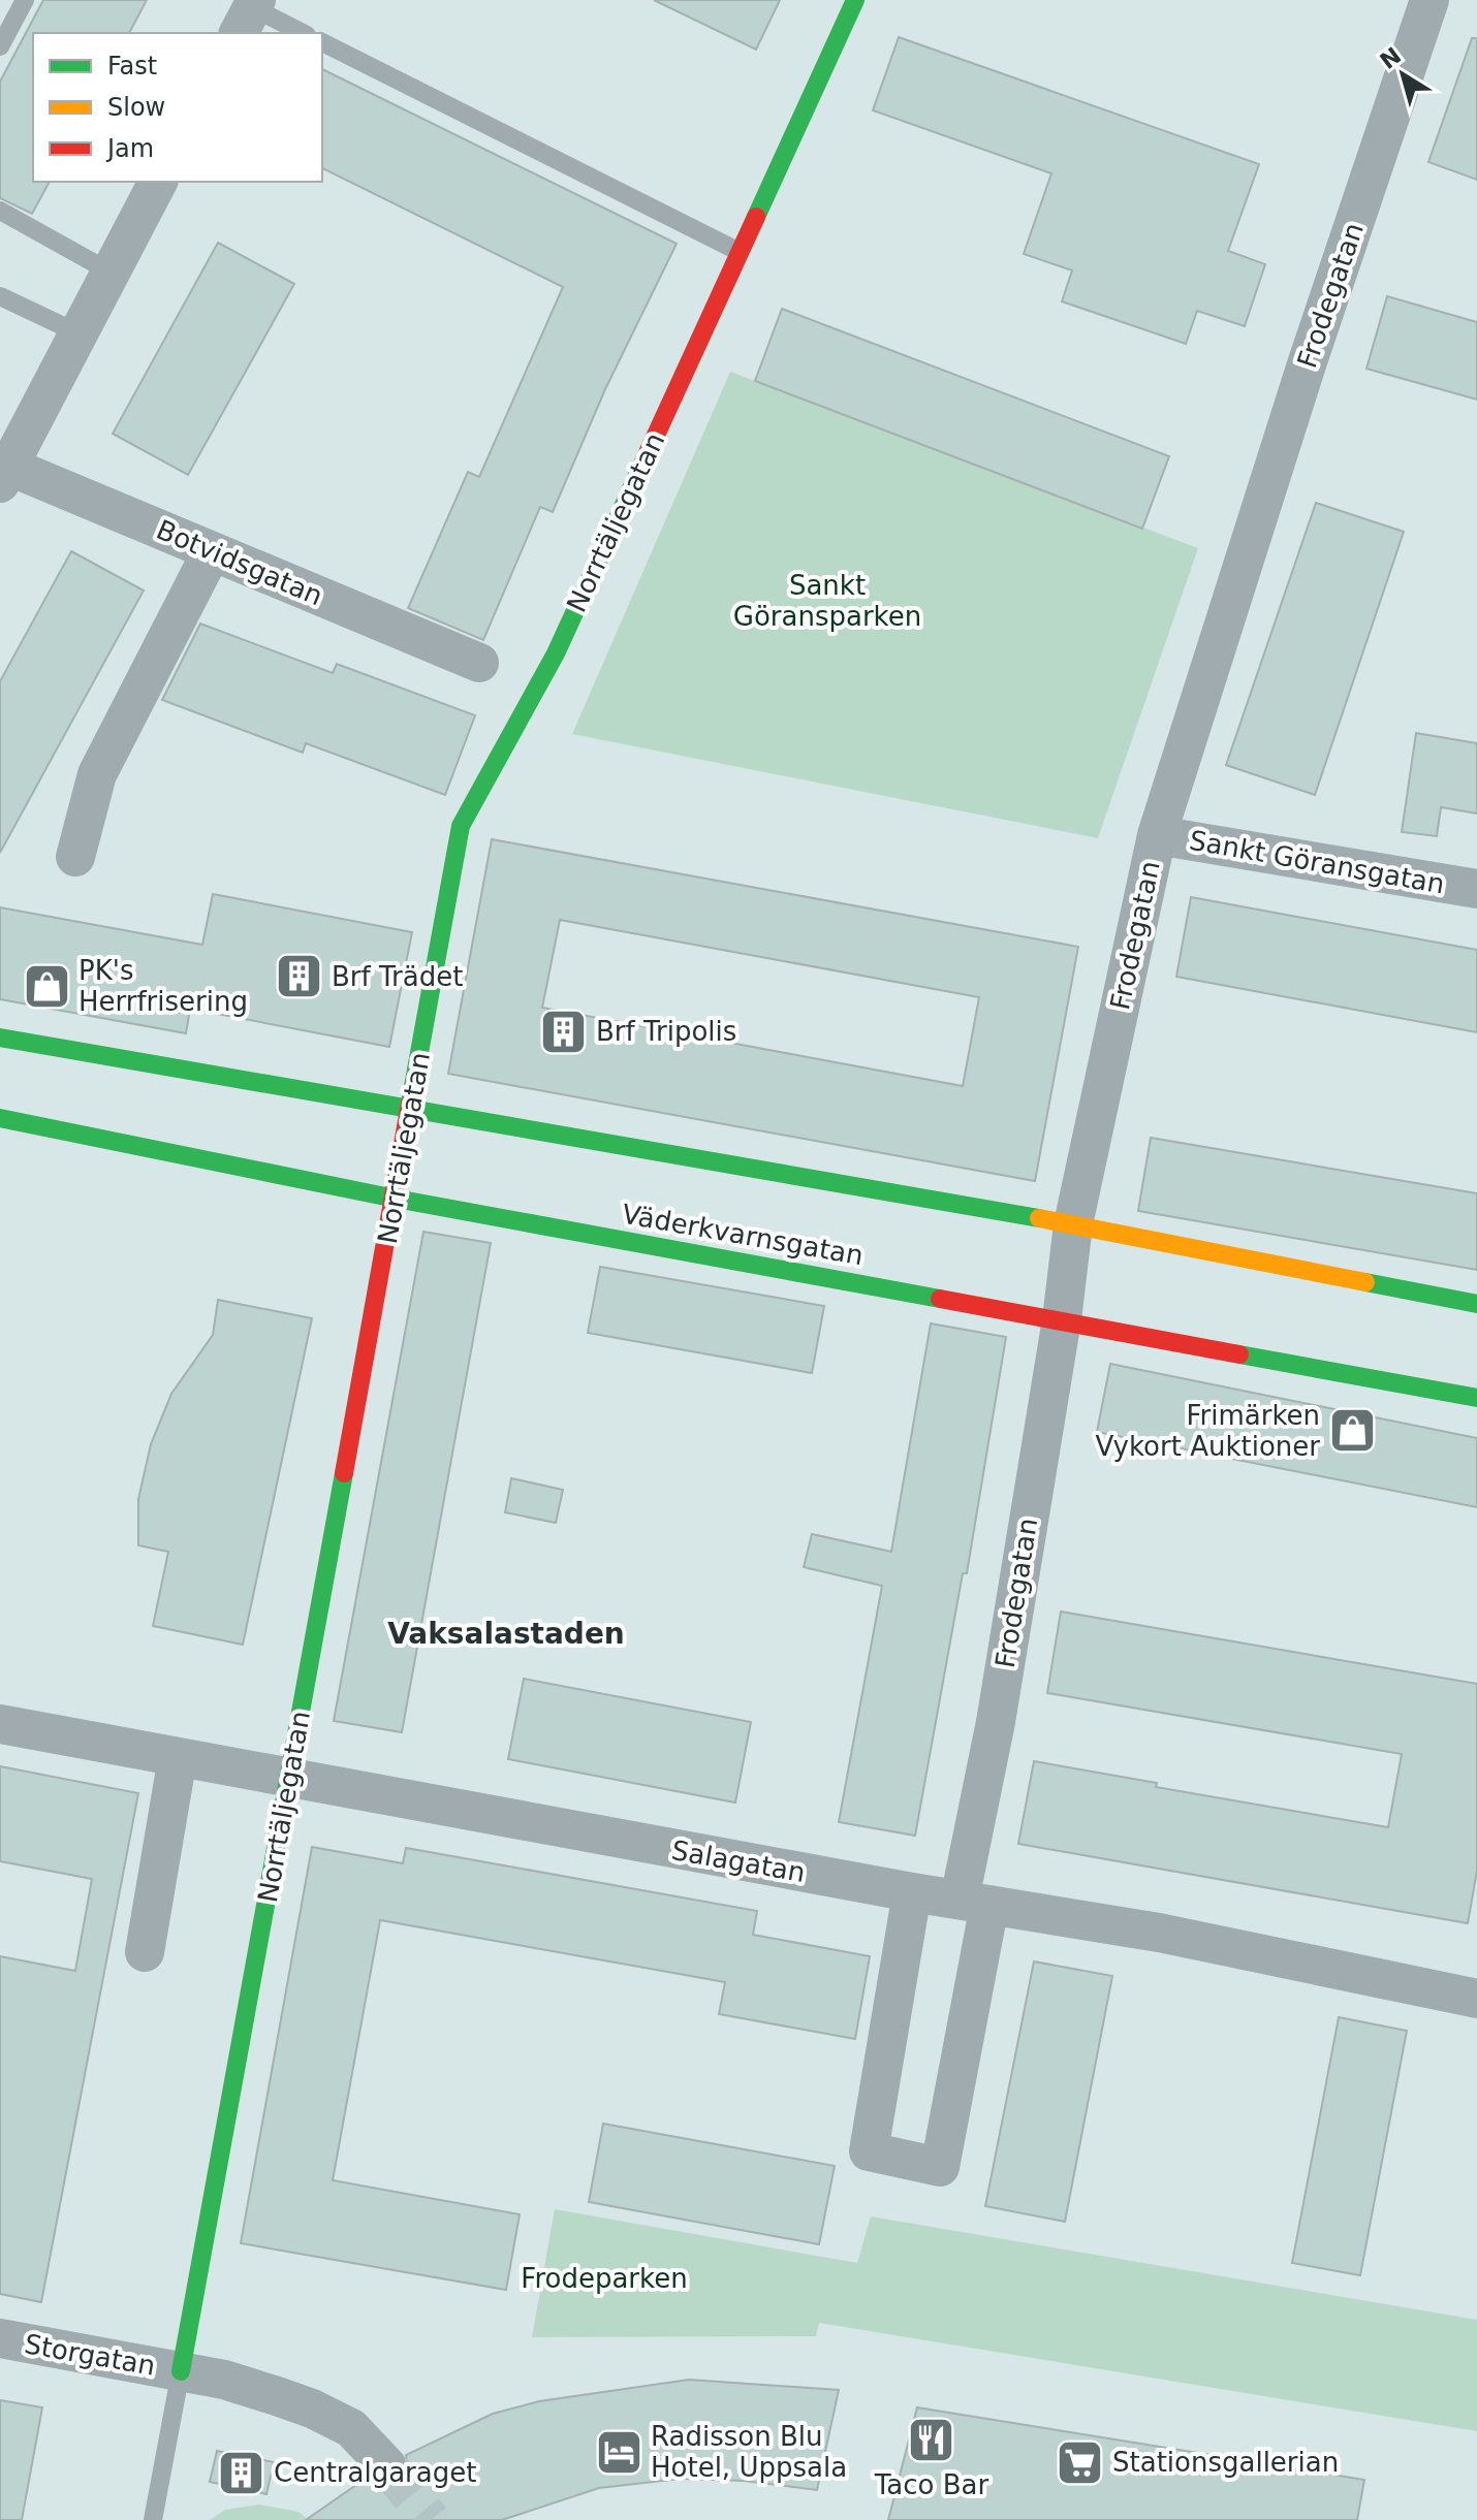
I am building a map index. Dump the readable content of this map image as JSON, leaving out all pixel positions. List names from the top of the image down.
{
  "streets": {
    "main road": ["Norrtäljegatan", "Väderkvarnsgatan"],
    "street": [
      "Frodegatan",
      "Botvidsgatan",
      "Sankt Göransgatan",
      "Salagatan",
      "Storgatan"
    ]
  },
  "crossings": [
    ["Frodegatan", "Sankt Göransgatan"],
    ["Frodegatan", "Väderkvarnsgatan"],
    ["Frodegatan", "Salagatan"],
    ["Norrtäljegatan", "Väderkvarnsgatan"],
    ["Norrtäljegatan", "Salagatan"],
    ["Norrtäljegatan", "Storgatan"]
  ],
  "districts": ["Vaksalastaden"],
  "parks": ["Sankt Göransparken", "Frodeparken"],
  "places": {
    "building": ["Brf Trädet", "Brf Tripolis", "Centralgaraget"],
    "shop": ["PK's Herrfrisering", "Frimärken Vykort Auktioner"],
    "restaurant": ["Taco Bar"],
    "hotel": ["Radisson Blu Hotel, Uppsala"],
    "supermarket": ["Stationsgallerian"]
  },
  "legend": ["Fast", "Slow", "Jam"],
  "north": "top left"
}
